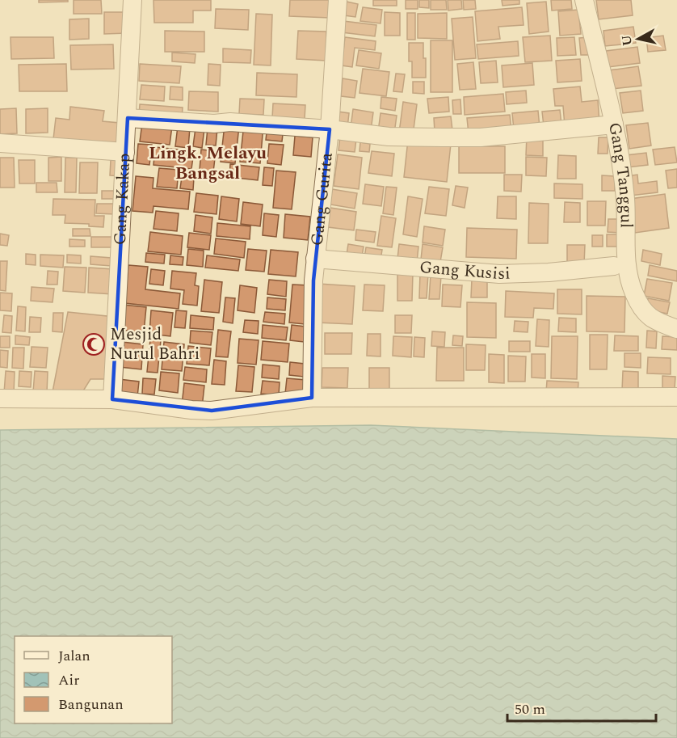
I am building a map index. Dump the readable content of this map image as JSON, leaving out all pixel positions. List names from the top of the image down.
{
  "streets": {
    "street": [
      "Gang Tanggul",
      "Gang Gurita",
      "Gang Kakap",
      "Gang Kusisi"
    ]
  },
  "crossings": [
    ["Gang Gurita", "Gang Kusisi"]
  ],
  "districts": ["Lingk. Melayu Bangsal"],
  "places": {
    "mosque": ["Mesjid Nurul Bahri"]
  },
  "legend": ["Jalan", "Air", "Bangunan"],
  "scale_bar": "50 m",
  "north": "left"
}
